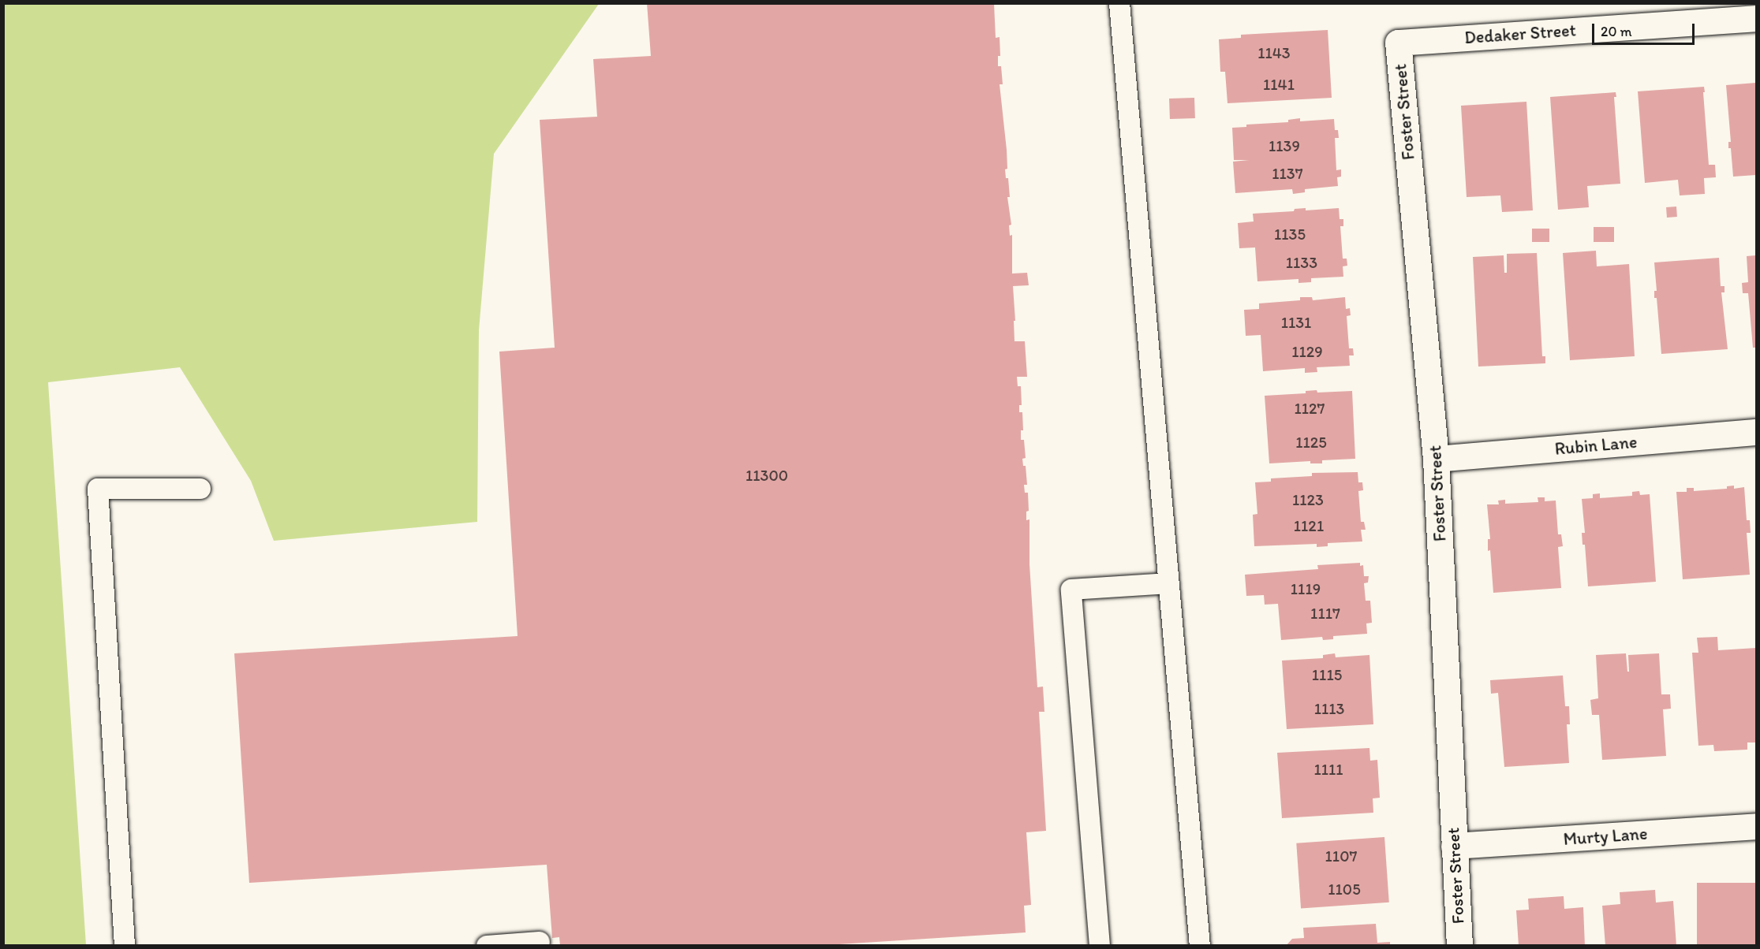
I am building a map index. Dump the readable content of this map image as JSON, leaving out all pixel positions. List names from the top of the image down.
{
  "streets": {
    "street": [
      "Dedaker Street",
      "Foster Street",
      "Rubin Lane",
      "Murty Lane"
    ]
  },
  "crossings": [
    ["Dedaker Street", "Foster Street"],
    ["Foster Street", "Rubin Lane"],
    ["Foster Street", "Murty Lane"]
  ],
  "house_numbers": [
    "1143",
    "1141",
    "1139",
    "1137",
    "1135",
    "1133",
    "1131",
    "1129",
    "1127",
    "1125",
    "11300",
    "1123",
    "1121",
    "1119",
    "1117",
    "1115",
    "1113",
    "1111",
    "1107",
    "1105"
  ],
  "scale_bar": "20 m"
}
